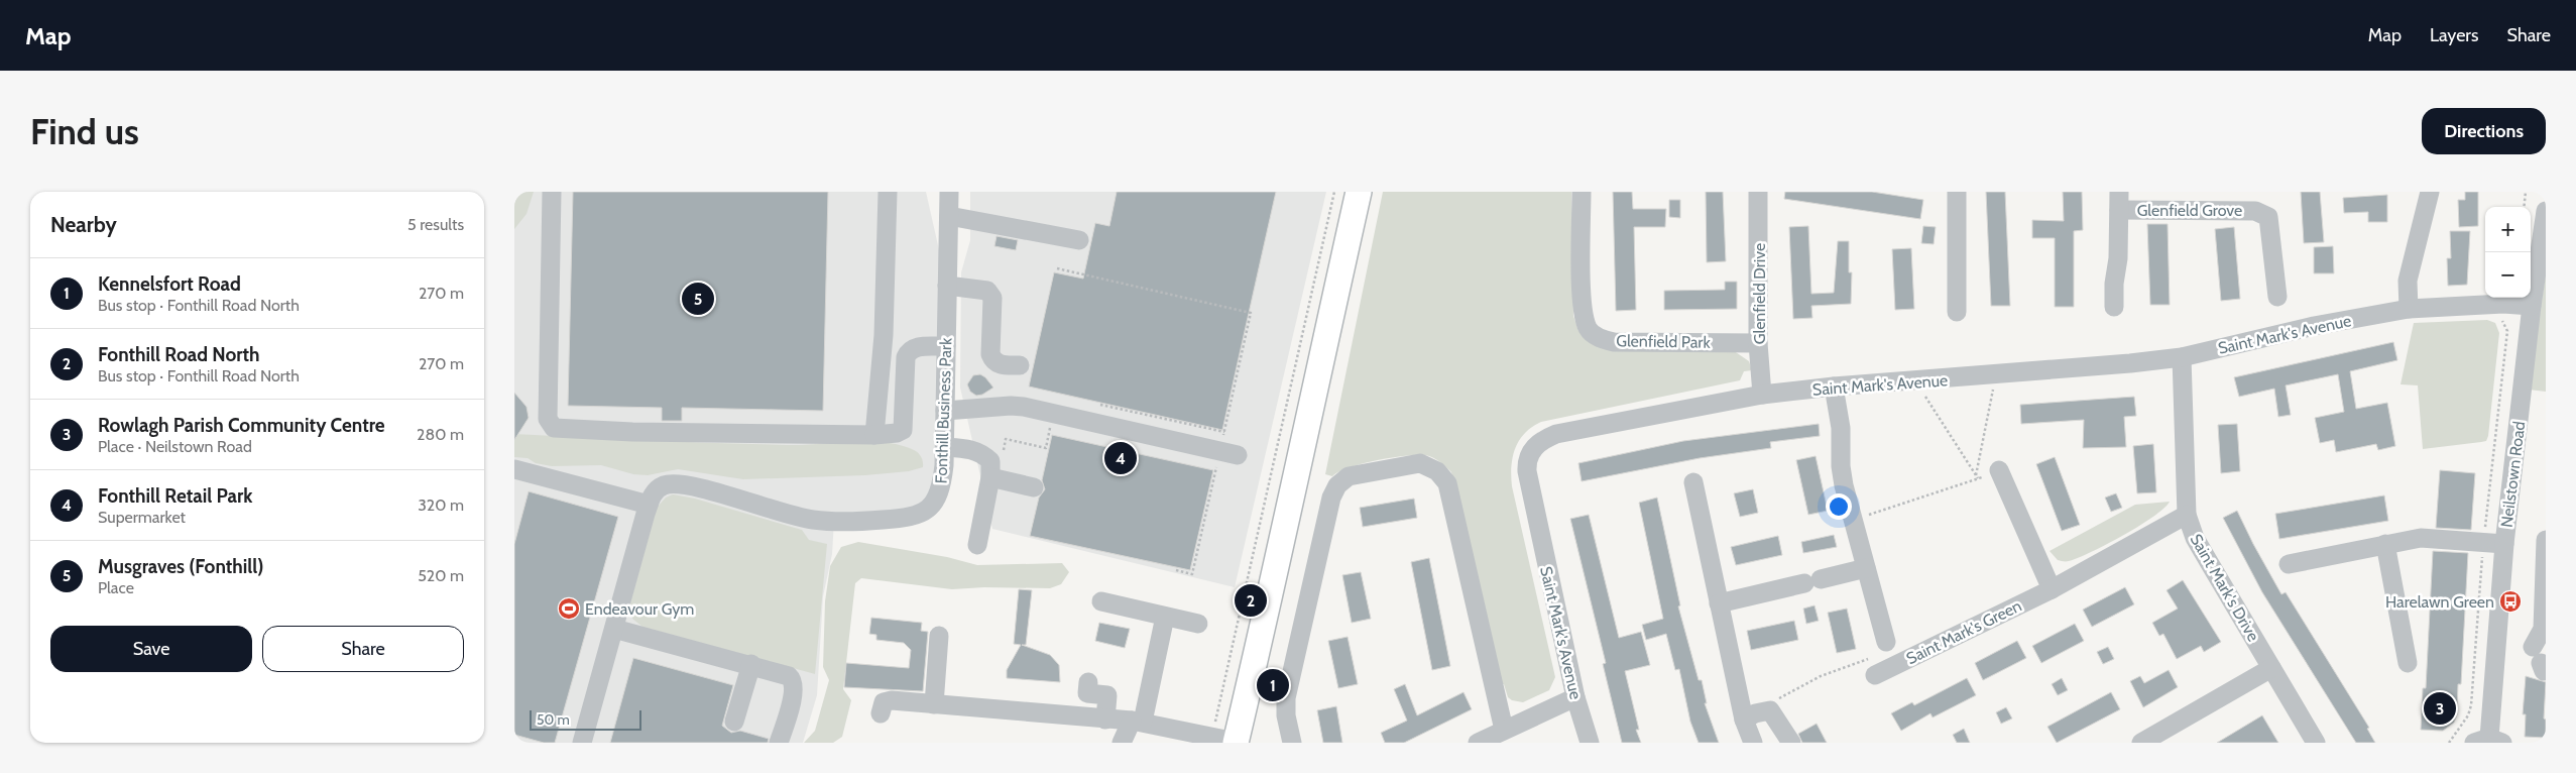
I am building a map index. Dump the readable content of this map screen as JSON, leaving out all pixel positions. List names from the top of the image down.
{
  "streets": {
    "street": [
      "Glenfield Grove",
      "Glenfield Drive",
      "Saint Mark's Avenue",
      "Glenfield Park",
      "Fonthill Business Park",
      "Neilstown Road",
      "Saint Mark's Drive",
      "Saint Mark's Green"
    ]
  },
  "crossings": [
    ["Glenfield Drive", "Saint Mark's Avenue"],
    ["Glenfield Drive", "Glenfield Park"],
    ["Saint Mark's Avenue", "Neilstown Road"],
    ["Saint Mark's Avenue", "Saint Mark's Drive"],
    ["Saint Mark's Drive", "Saint Mark's Green"]
  ],
  "places": {
    "bus stop": ["Harelawn Green"],
    "sports": ["Endeavour Gym"]
  },
  "scale_bar": "50 m",
  "page": {
    "header": "Map",
    "nav": ["Map", "Layers", "Share"],
    "buttons": [
      "Directions",
      ["Save", "Share"]
    ],
    "title": "Find us",
    "heading": ["Nearby", "5 results"],
    "map_buttons": ["+", "−"],
    "list": [
      {
        "mark": "1",
        "name": "Kennelsfort Road",
        "note": "Bus stop · Fonthill Road North",
        "value": "270 m"
      },
      {
        "mark": "2",
        "name": "Fonthill Road North",
        "note": "Bus stop · Fonthill Road North",
        "value": "270 m"
      },
      {
        "mark": "3",
        "name": "Rowlagh Parish Community Centre",
        "note": "Place · Neilstown Road",
        "value": "280 m"
      },
      {
        "mark": "4",
        "name": "Fonthill Retail Park",
        "note": "Supermarket",
        "value": "320 m"
      },
      {
        "mark": "5",
        "name": "Musgraves (Fonthill)",
        "note": "Place",
        "value": "520 m"
      }
    ],
    "pins": [
      "5",
      "4",
      "2",
      "1",
      "3"
    ],
    "scale": "50 m"
  }
}
